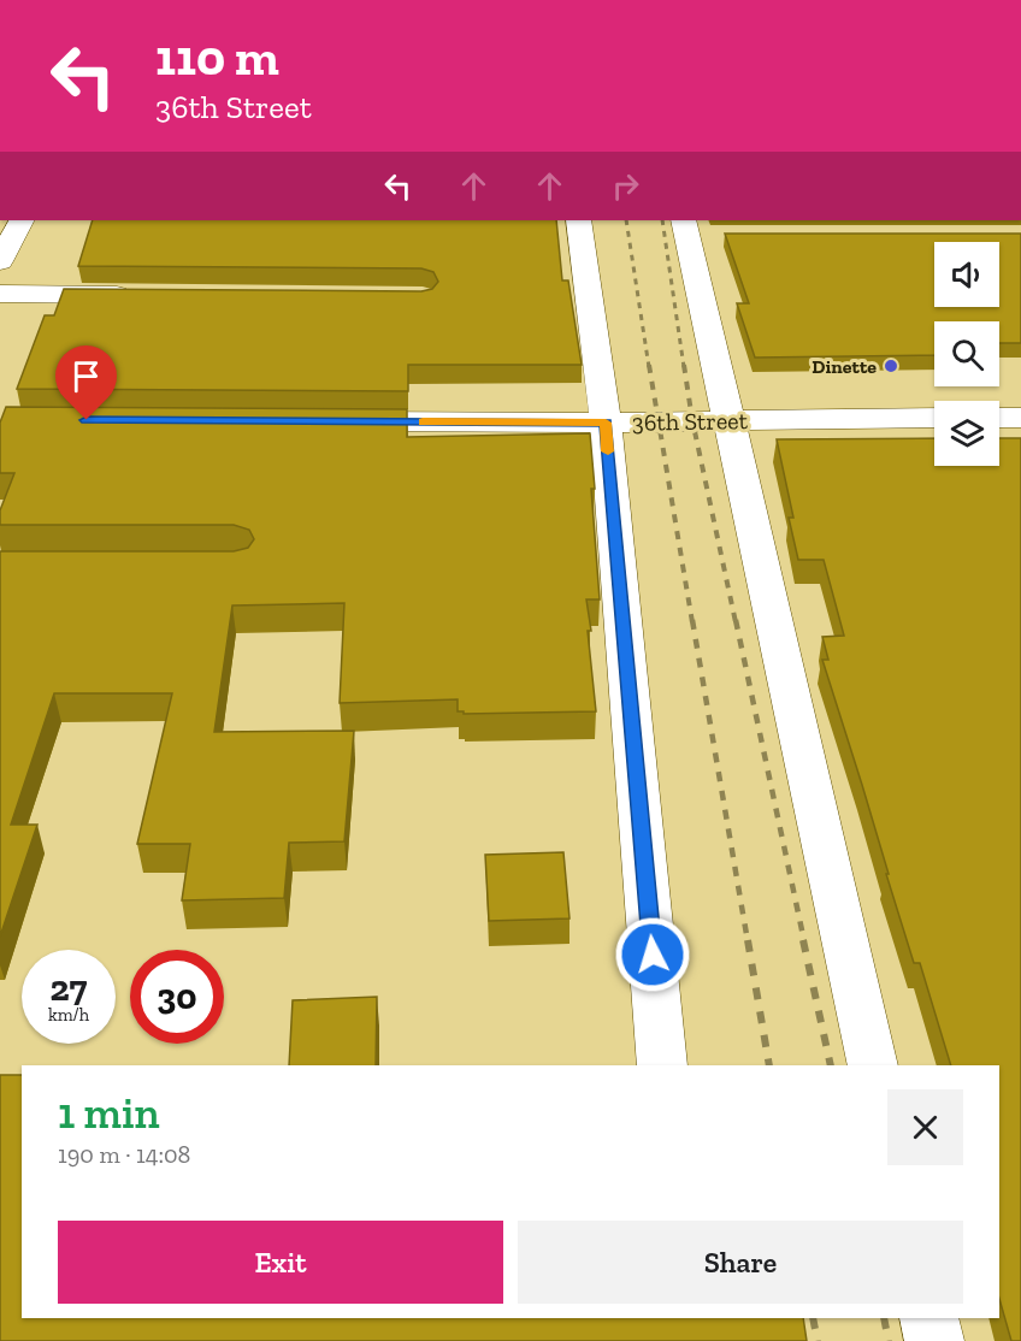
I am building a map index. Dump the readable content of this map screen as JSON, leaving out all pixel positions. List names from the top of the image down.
{
  "streets": {
    "street": ["36th Street"]
  },
  "places": ["Dinette"],
  "page": {
    "turn": ["110 m", "36th Street"],
    "speed": "27 km/h",
    "limit": "30",
    "heading": ["1 min", "190 m · 14:08"],
    "buttons": ["Exit", "Share"]
  }
}
